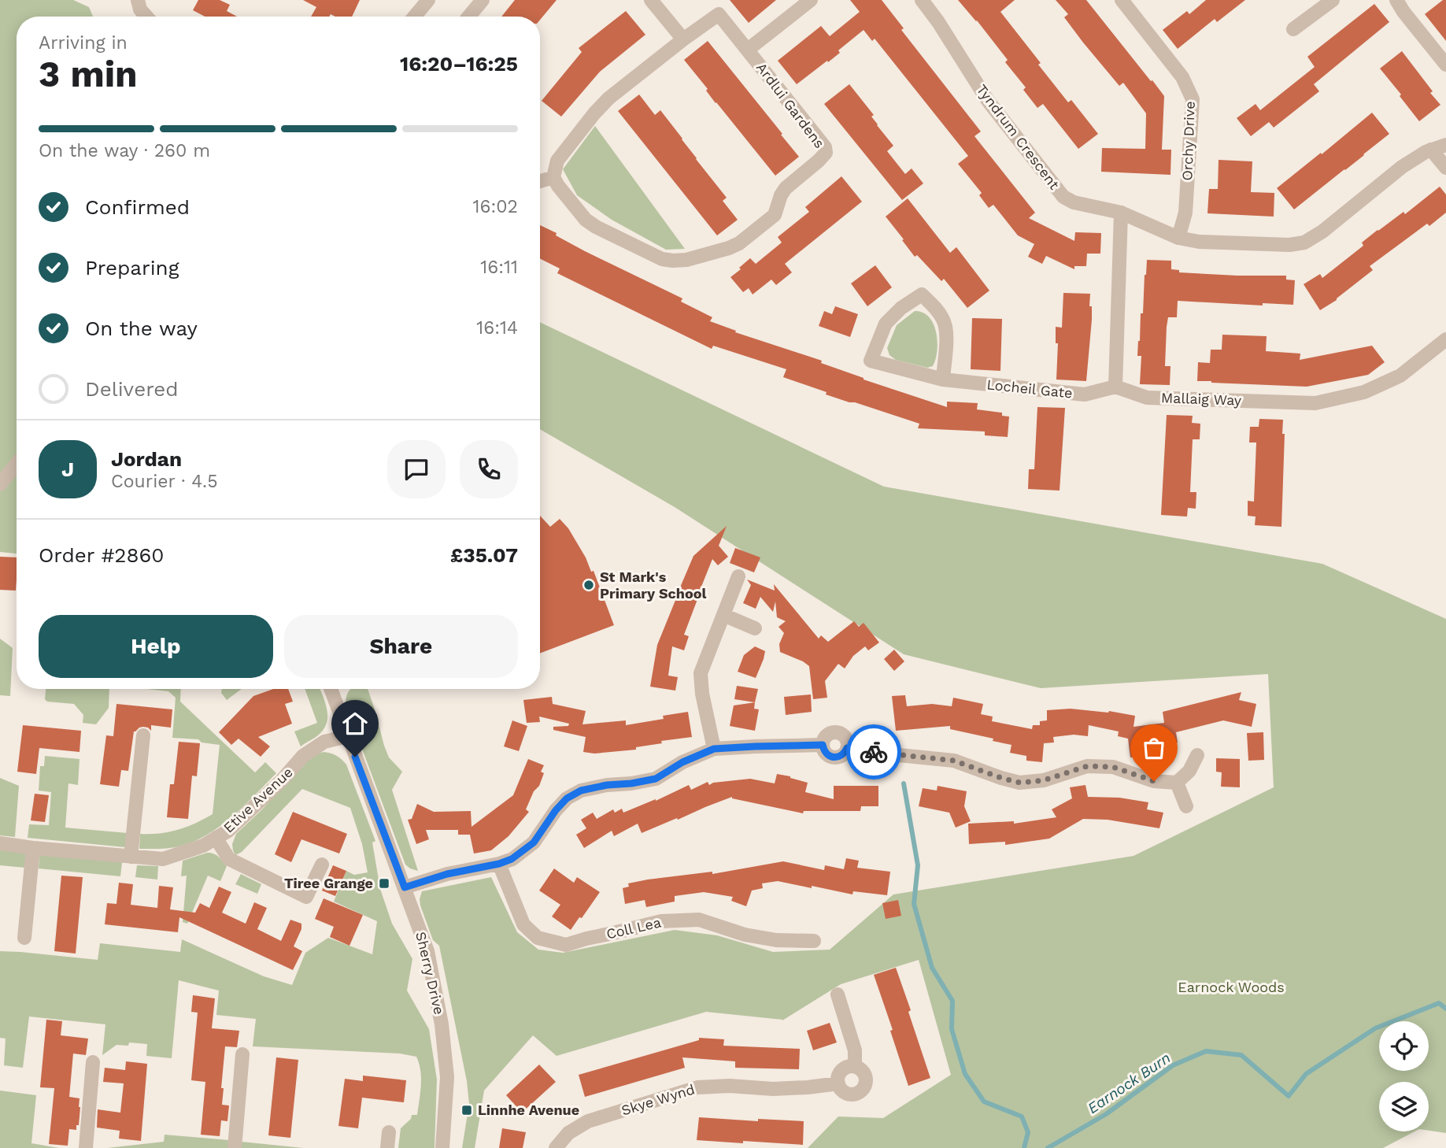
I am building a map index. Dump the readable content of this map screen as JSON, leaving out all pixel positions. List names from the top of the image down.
{
  "streets": {
    "street": [
      "Ardlui Gardens",
      "Tyndrum Crescent",
      "Orchy Drive",
      "Locheil Gate",
      "Mallaig Way",
      "Etive Avenue",
      "Coll Lea",
      "Sherry Drive",
      "Skye Wynd"
    ]
  },
  "crossings": [
    ["Tyndrum Crescent", "Orchy Drive"],
    ["Locheil Gate", "Mallaig Way"],
    ["Etive Avenue", "Sherry Drive"]
  ],
  "water": ["Earnock Burn"],
  "parks": ["Earnock Woods"],
  "places": {
    "other": ["St Mark's Primary School"],
    "transit": ["Tiree Grange", "Linnhe Avenue"]
  },
  "page": {
    "heading": ["3 min", "Arriving in", "16:20–16:25"],
    "panel": [
      "Jordan",
      "Courier · 4.5",
      "Order #2860",
      "£35.07"
    ],
    "bar": "On the way · 260 m",
    "list": [
      ["Confirmed", "16:02"],
      ["Preparing", "16:11"],
      ["On the way", "16:14"],
      "Delivered"
    ],
    "round": "J",
    "buttons": ["Help", "Share"]
  }
}
